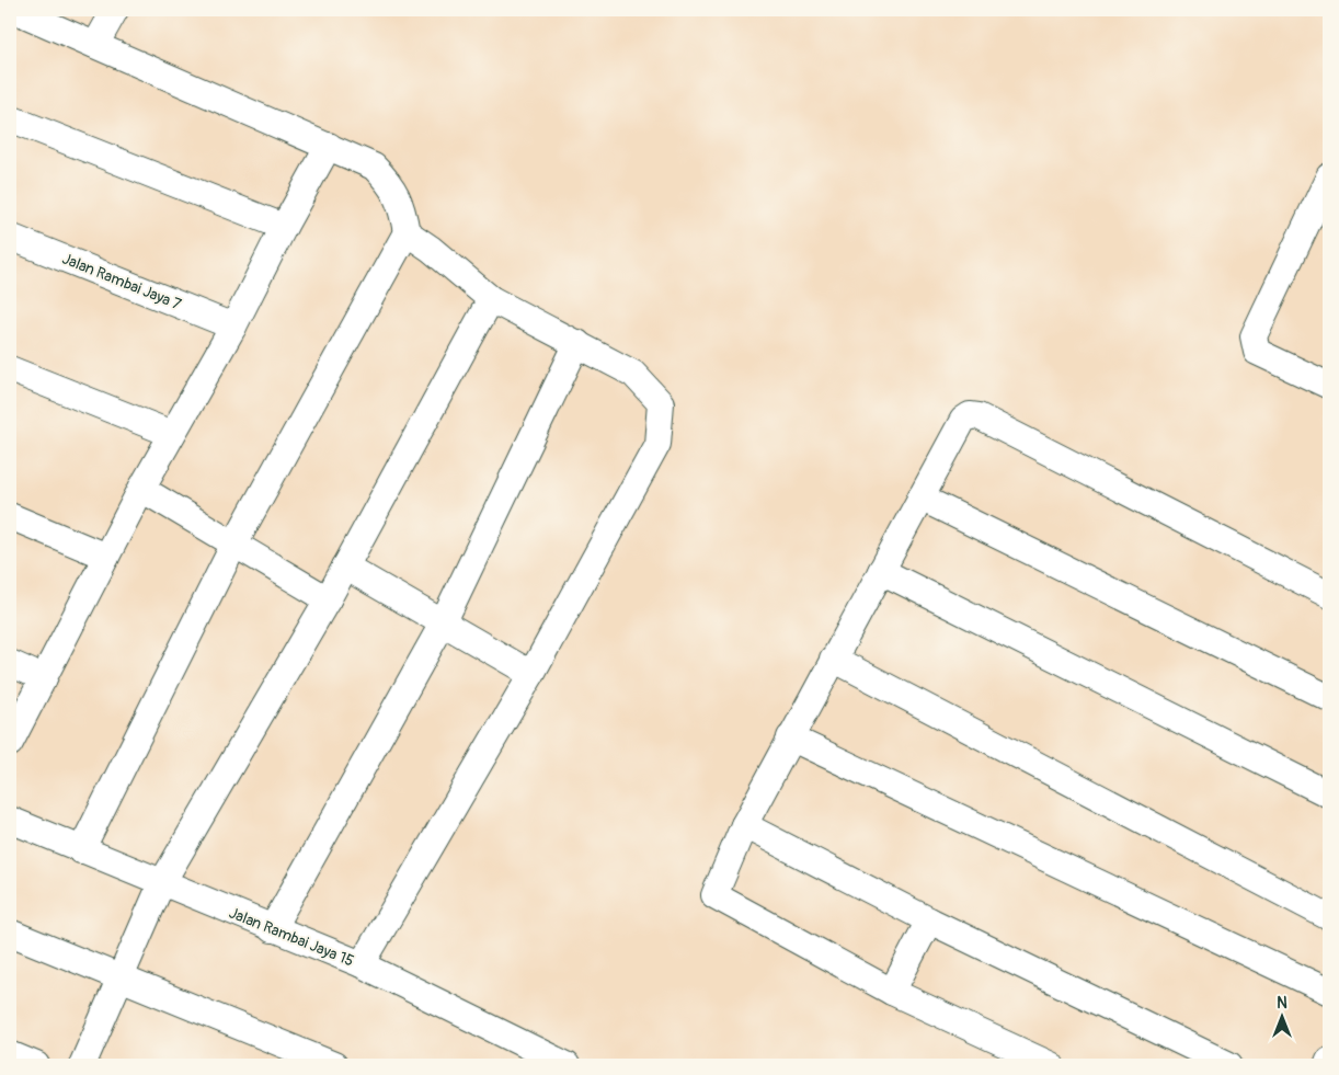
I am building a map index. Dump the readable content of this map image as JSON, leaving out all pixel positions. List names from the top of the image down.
{
  "streets": {
    "street": ["Jalan Rambai Jaya 7", "Jalan Rambai Jaya 15"]
  },
  "north": "top"
}
